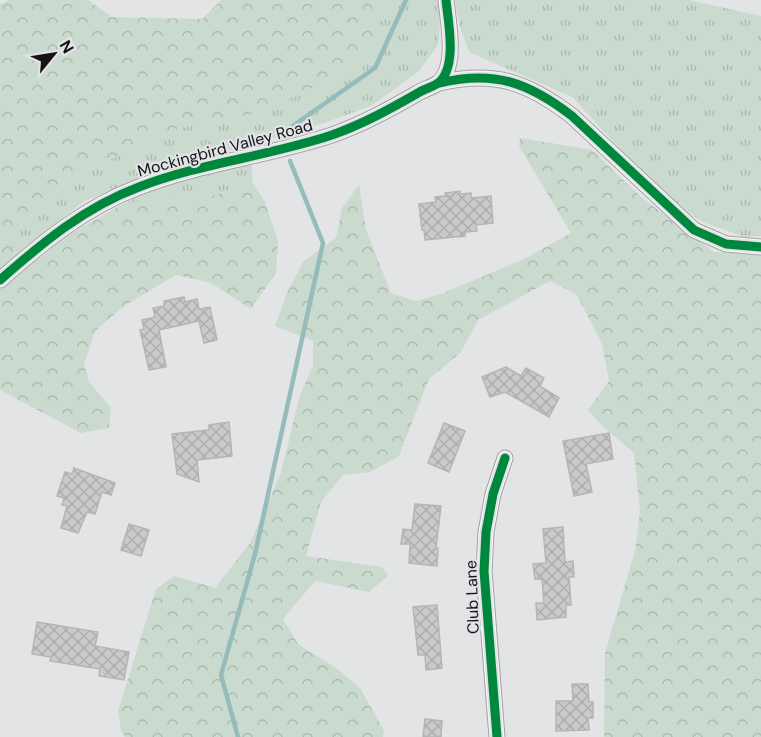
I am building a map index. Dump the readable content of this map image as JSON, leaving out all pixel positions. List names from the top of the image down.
{
  "streets": {
    "street": ["Mockingbird Valley Road", "Club Lane"]
  },
  "north": "top right"
}
